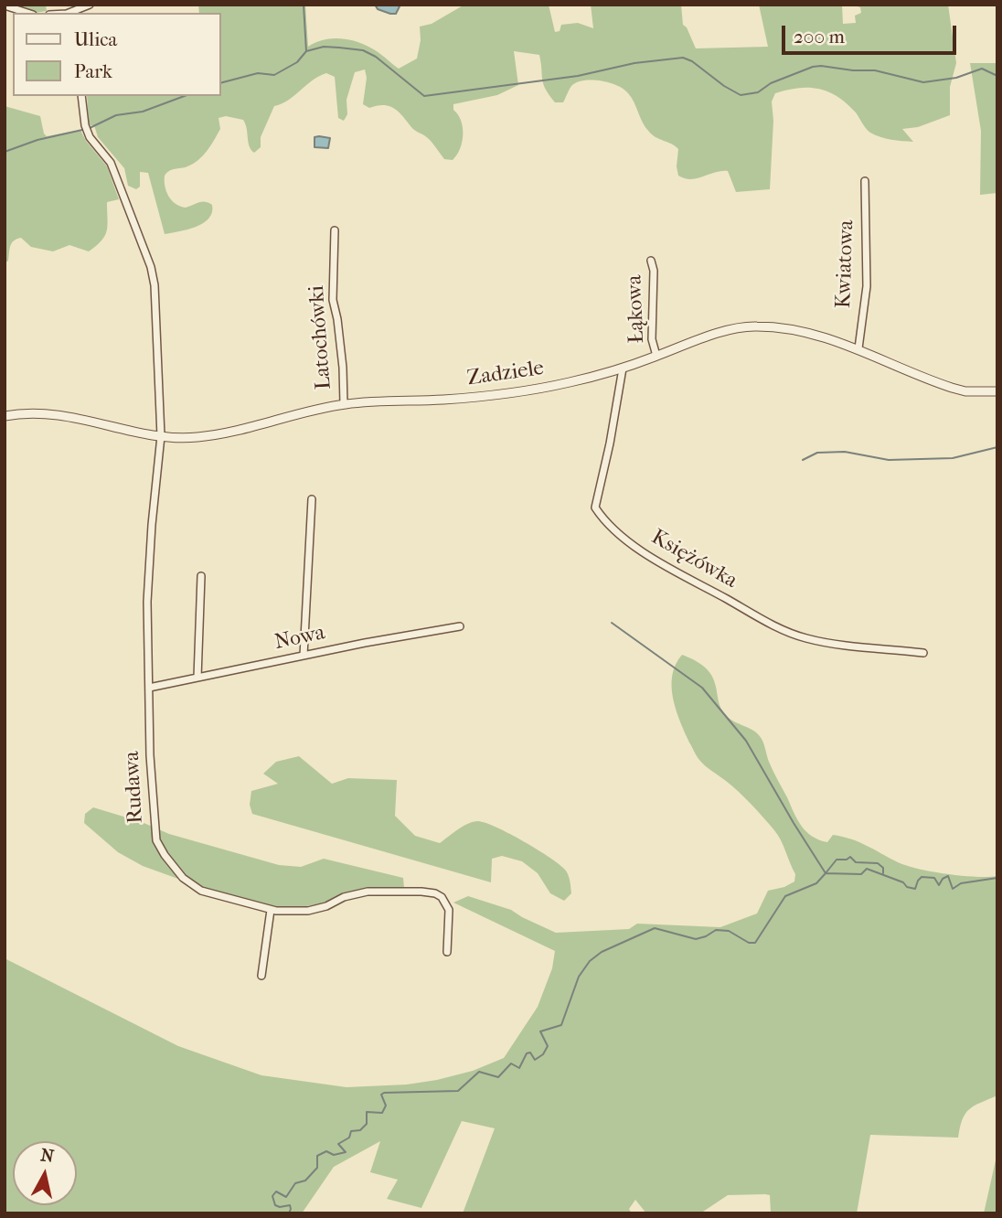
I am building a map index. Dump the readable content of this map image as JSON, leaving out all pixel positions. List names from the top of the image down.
{
  "streets": {
    "street": [
      "Kwiatowa",
      "Łąkowa",
      "Latochówki",
      "Zadziele",
      "Księżówka",
      "Nowa",
      "Rudawa"
    ]
  },
  "crossings": [
    ["Kwiatowa", "Zadziele"],
    ["Łąkowa", "Zadziele"],
    ["Latochówki", "Zadziele"],
    ["Zadziele", "Księżówka"],
    ["Zadziele", "Rudawa"],
    ["Nowa", "Rudawa"]
  ],
  "legend": ["Ulica", "Park"],
  "scale_bar": "200 m",
  "north": "top"
}
